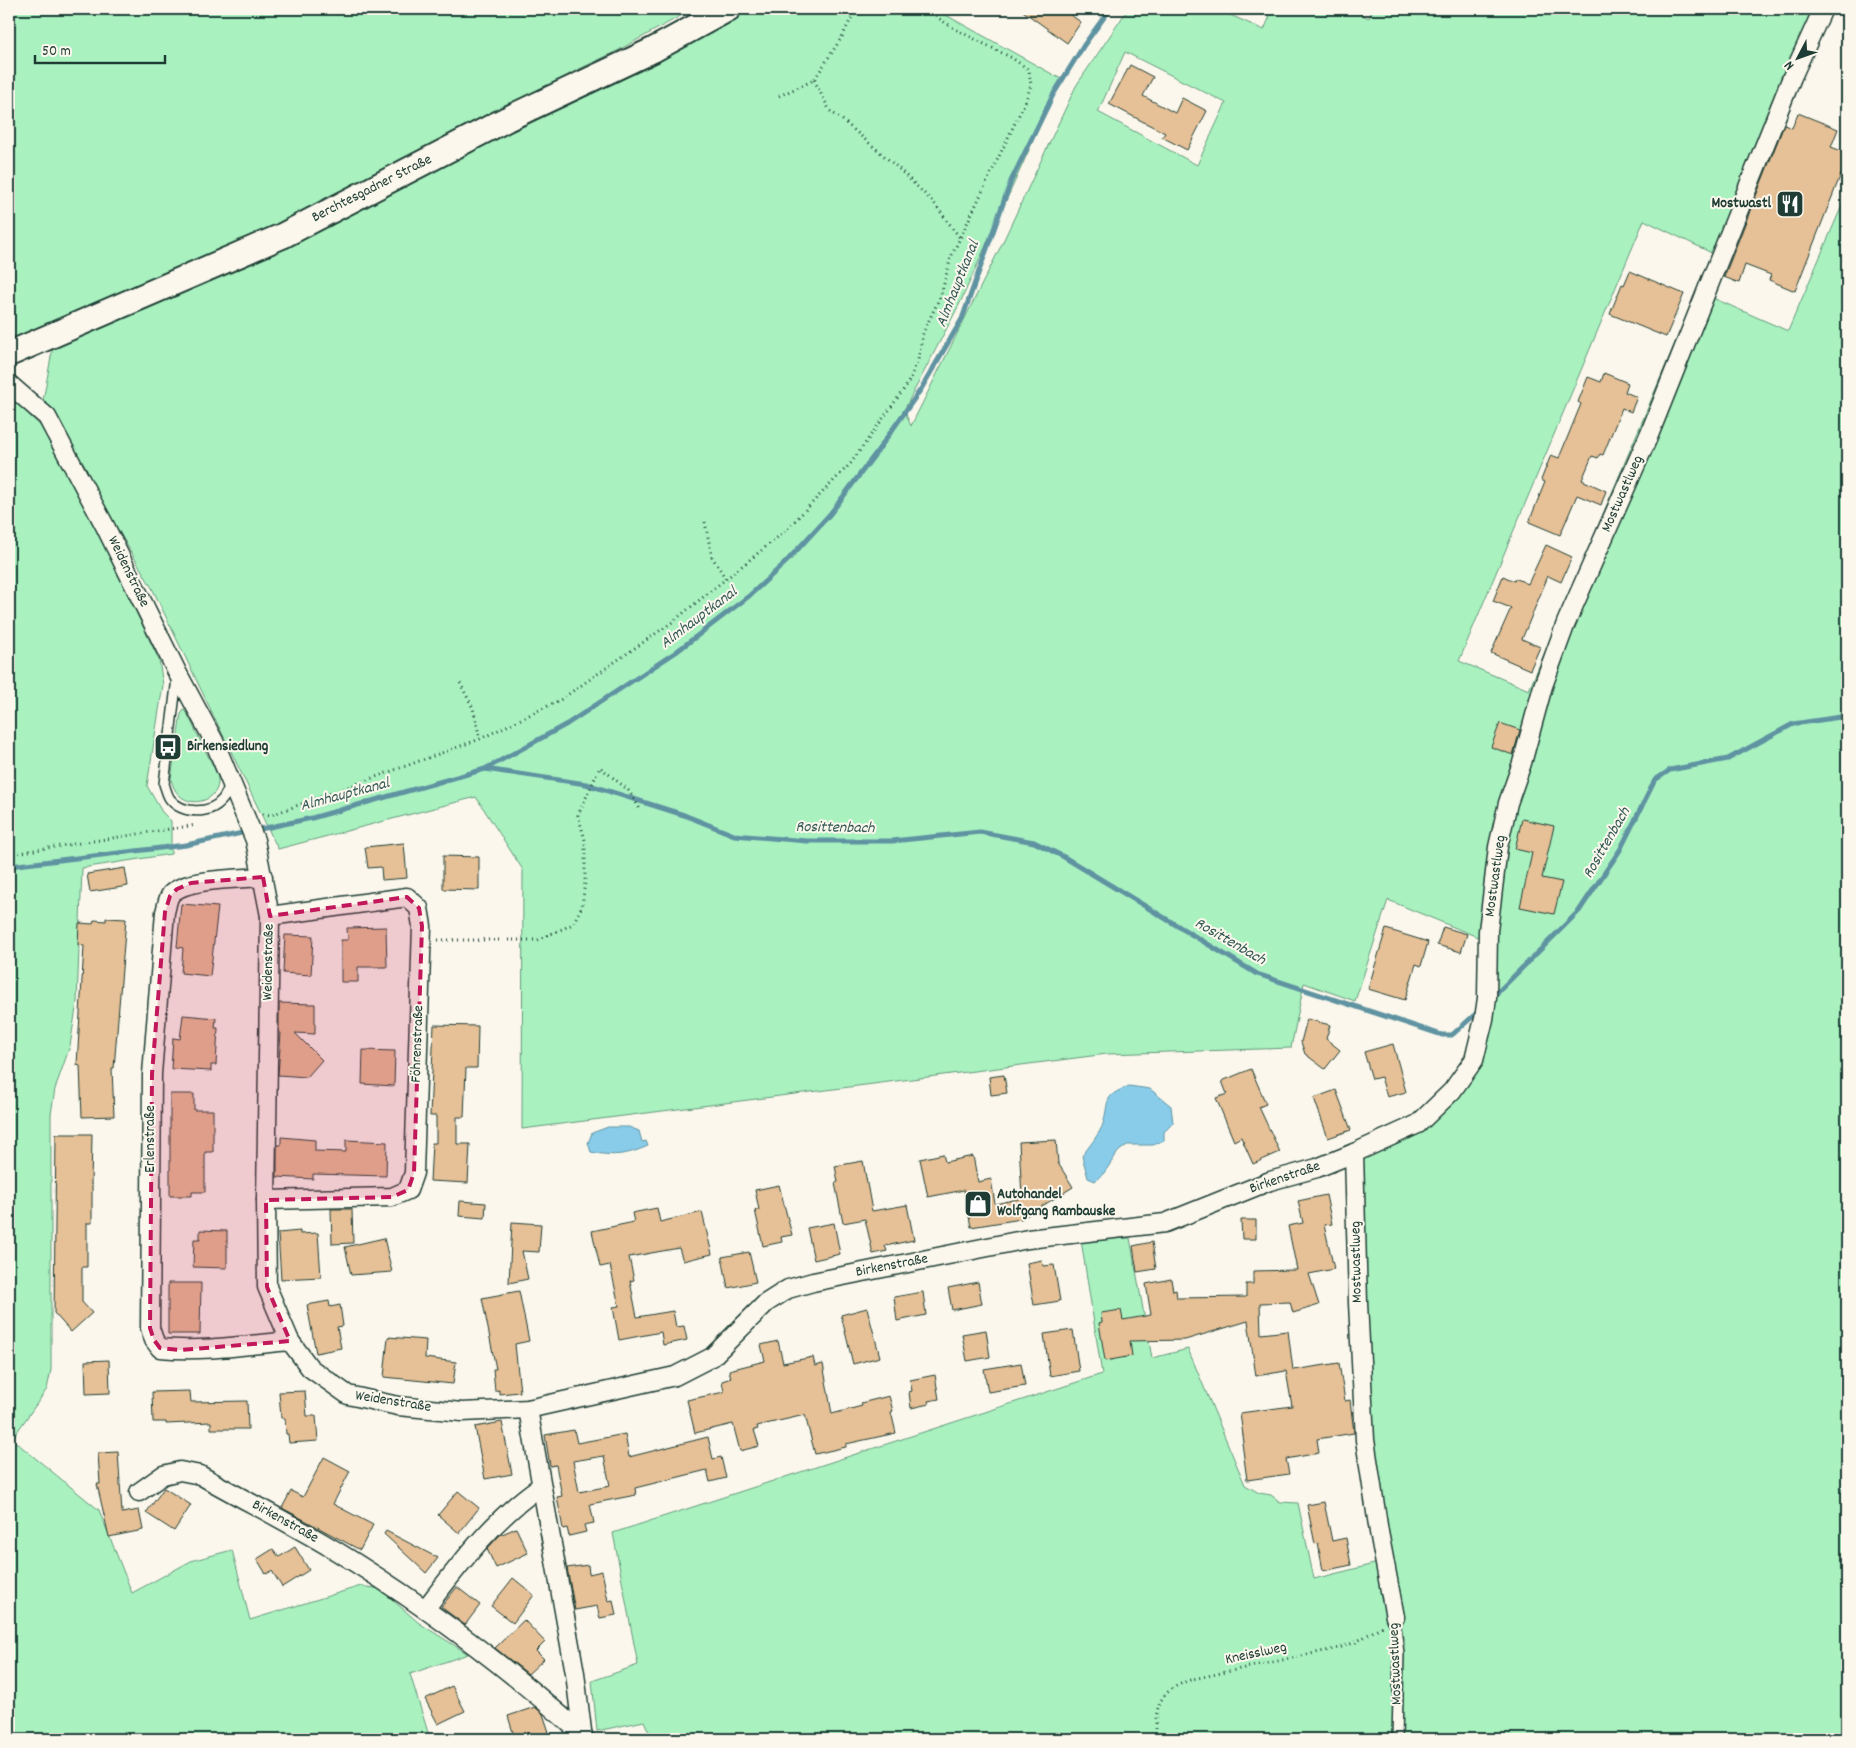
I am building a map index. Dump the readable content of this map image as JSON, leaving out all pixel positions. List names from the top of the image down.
{
  "streets": {
    "main road": ["Berchtesgadner Straße"],
    "street": [
      "Mostwastlweg",
      "Weidenstraße",
      "Föhrenstraße",
      "Erlenstraße",
      "Birkenstraße"
    ],
    "path": ["Kneisslweg"]
  },
  "crossings": [
    ["Mostwastlweg", "Birkenstraße"],
    ["Mostwastlweg", "Kneisslweg"],
    ["Weidenstraße", "Föhrenstraße"],
    ["Weidenstraße", "Erlenstraße"],
    ["Weidenstraße", "Birkenstraße"]
  ],
  "water": ["Almhauptkanal", "Rosittenbach"],
  "places": {
    "restaurant": ["Mostwastl"],
    "bus stop": ["Birkensiedlung"],
    "shop": ["Autohandel Wolfgang Rambauske"]
  },
  "scale_bar": "50 m",
  "north": "bottom left"
}
